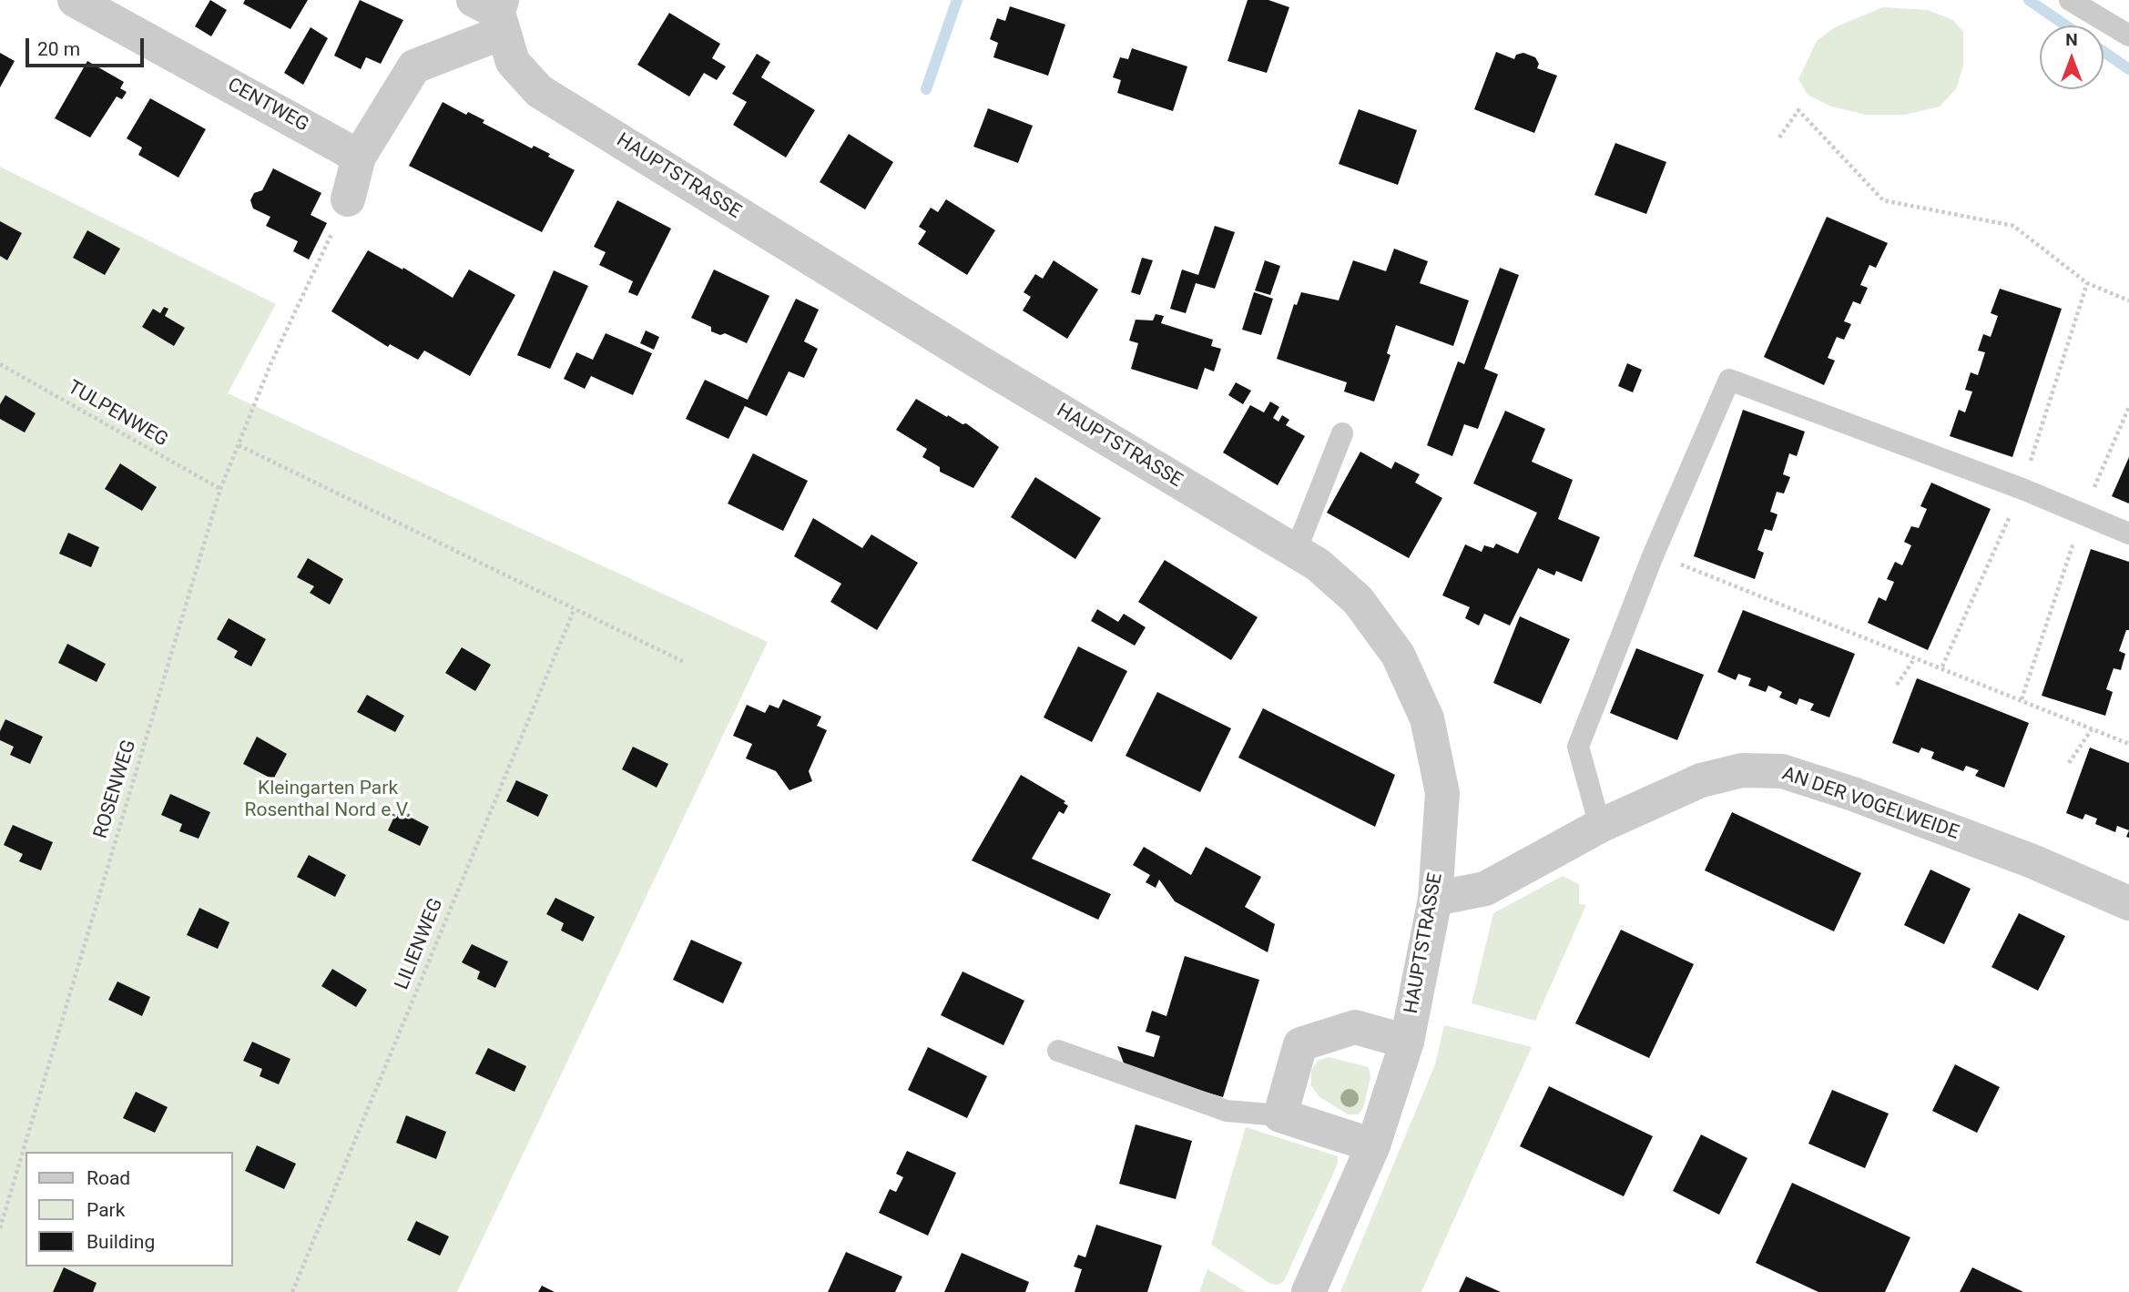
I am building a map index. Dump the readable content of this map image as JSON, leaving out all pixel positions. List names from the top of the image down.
{
  "streets": {
    "street": ["CENTWEG", "HAUPTSTRASSE", "AN DER VOGELWEIDE"],
    "path": ["TULPENWEG", "ROSENWEG", "LILIENWEG"]
  },
  "crossings": [
    ["HAUPTSTRASSE", "AN DER VOGELWEIDE"],
    ["TULPENWEG", "ROSENWEG"]
  ],
  "parks": ["Kleingarten Park Rosenthal Nord e.V."],
  "legend": ["Road", "Park", "Building"],
  "scale_bar": "20 m",
  "north": "top"
}
